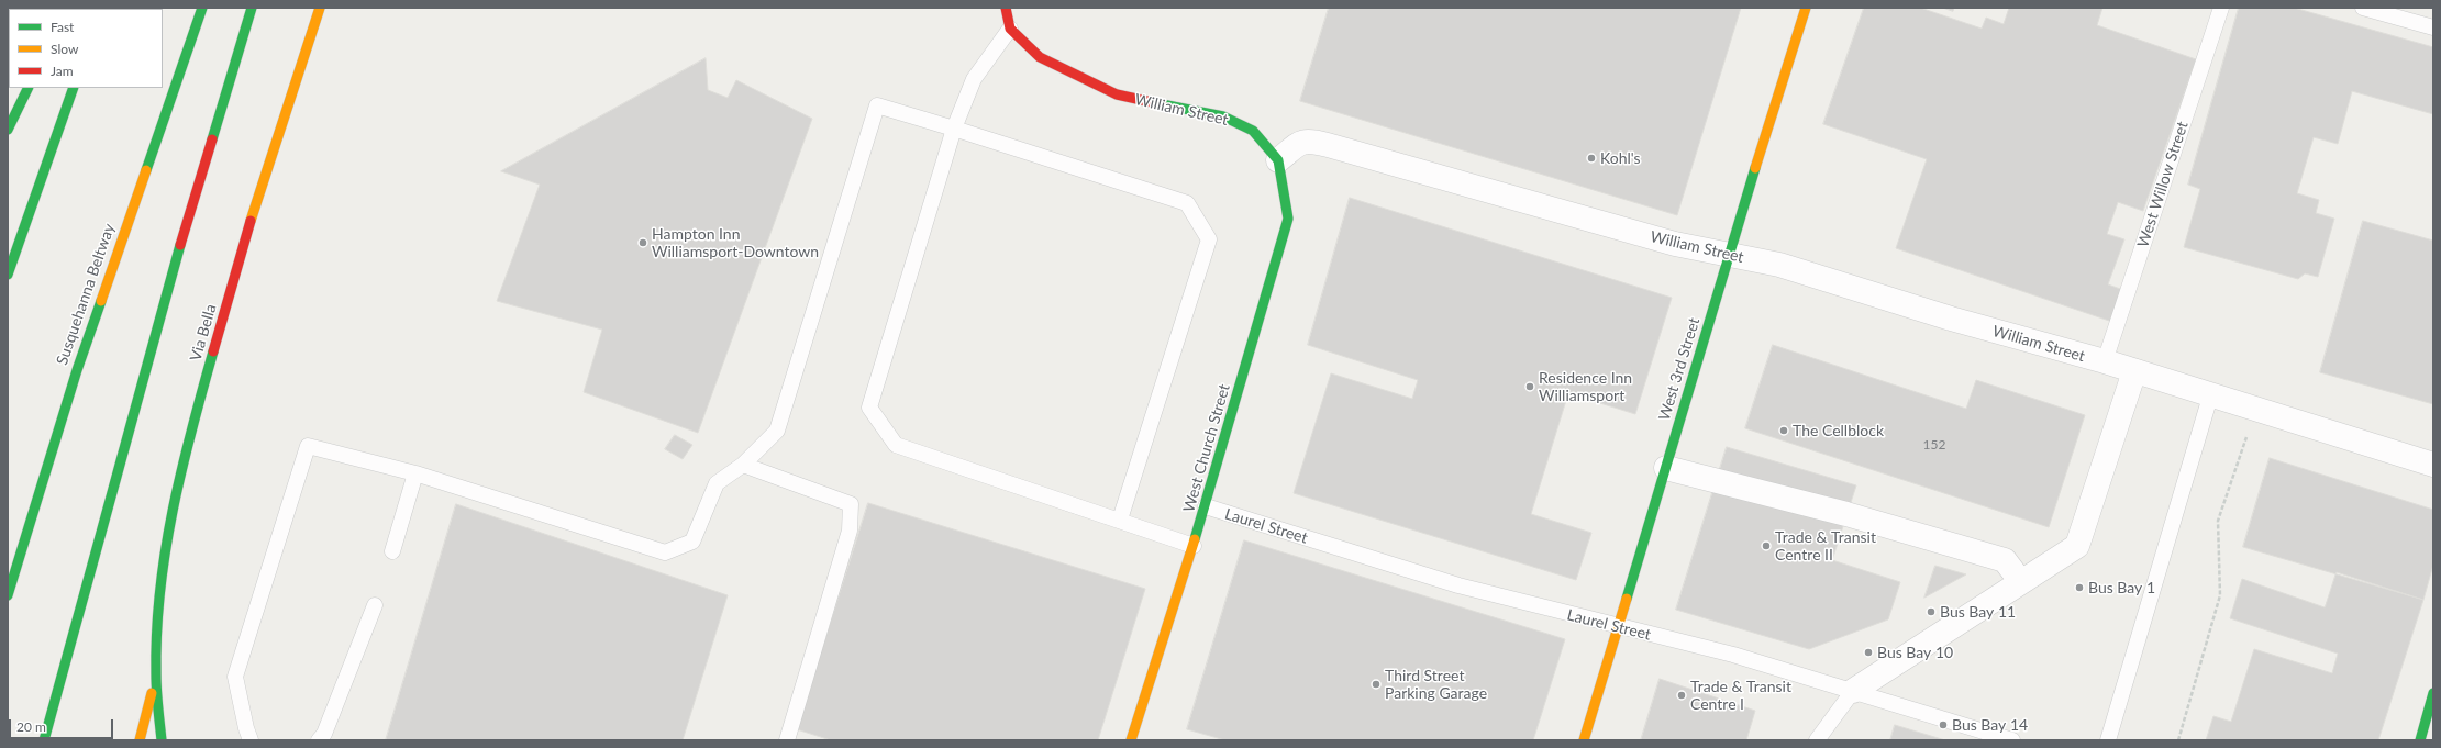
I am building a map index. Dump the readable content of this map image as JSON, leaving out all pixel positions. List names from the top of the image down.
{
  "streets": {
    "main road": [
      "William Street",
      "Susquehanna Beltway",
      "Via Bella",
      "West 3rd Street",
      "West Church Street"
    ],
    "lane": ["West Willow Street", "Laurel Street"]
  },
  "crossings": [
    ["William Street", "West Willow Street"],
    ["William Street", "West 3rd Street"],
    ["William Street", "West Church Street"],
    ["West 3rd Street", "Laurel Street"],
    ["West Church Street", "Laurel Street"]
  ],
  "places": [
    "Kohl's",
    "Hampton Inn Williamsport-Downtown",
    "Residence Inn Williamsport",
    "The Cellblock",
    "Trade & Transit Centre II",
    "Bus Bay 1",
    "Bus Bay 11",
    "Bus Bay 10",
    "Third Street Parking Garage",
    "Trade & Transit Centre I",
    "Bus Bay 14"
  ],
  "house_numbers": ["152"],
  "legend": ["Fast", "Slow", "Jam"],
  "scale_bar": "20 m"
}
